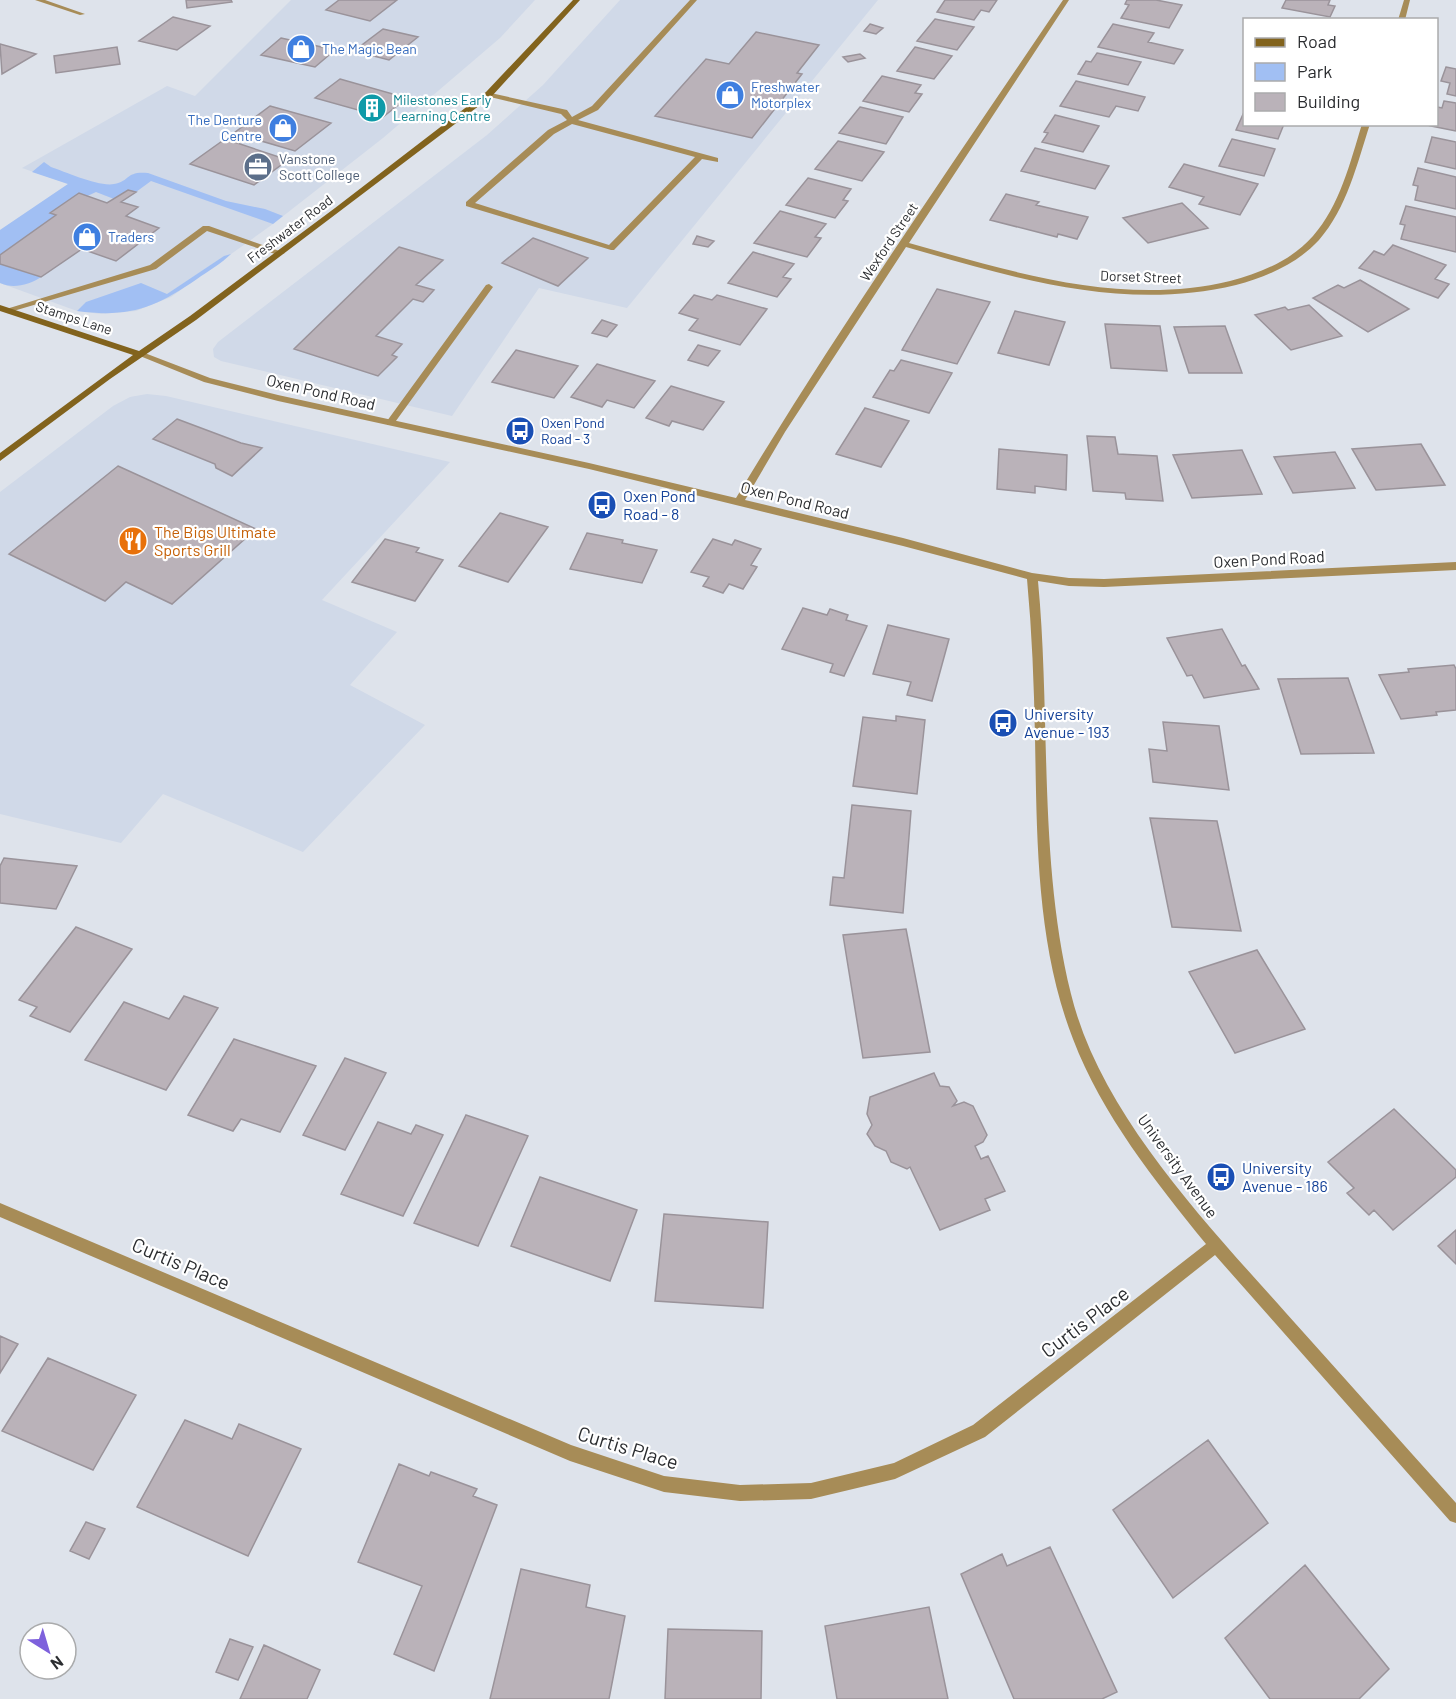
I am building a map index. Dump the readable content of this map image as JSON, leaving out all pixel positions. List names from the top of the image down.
{
  "streets": {
    "main road": ["Freshwater Road", "Stamps Lane"],
    "street": [
      "Wexford Street",
      "Dorset Street",
      "Oxen Pond Road",
      "University Avenue",
      "Curtis Place"
    ]
  },
  "crossings": [
    ["Freshwater Road", "Stamps Lane"],
    ["Freshwater Road", "Oxen Pond Road"],
    ["Wexford Street", "Dorset Street"],
    ["Wexford Street", "Oxen Pond Road"],
    ["Stamps Lane", "Oxen Pond Road"],
    ["Oxen Pond Road", "University Avenue"],
    ["University Avenue", "Curtis Place"]
  ],
  "places": {
    "shop": [
      "The Magic Bean",
      "Freshwater Motorplex",
      "The Denture Centre",
      "Traders"
    ],
    "building": ["Milestones Early Learning Centre"],
    "office": ["Vanstone Scott College"],
    "bus stop": [
      "Oxen Pond Road - 3",
      "Oxen Pond Road - 8",
      "University Avenue - 193",
      "University Avenue - 186"
    ],
    "restaurant": ["The Bigs Ultimate Sports Grill"]
  },
  "legend": ["Road", "Park", "Building"],
  "north": "bottom right"
}
